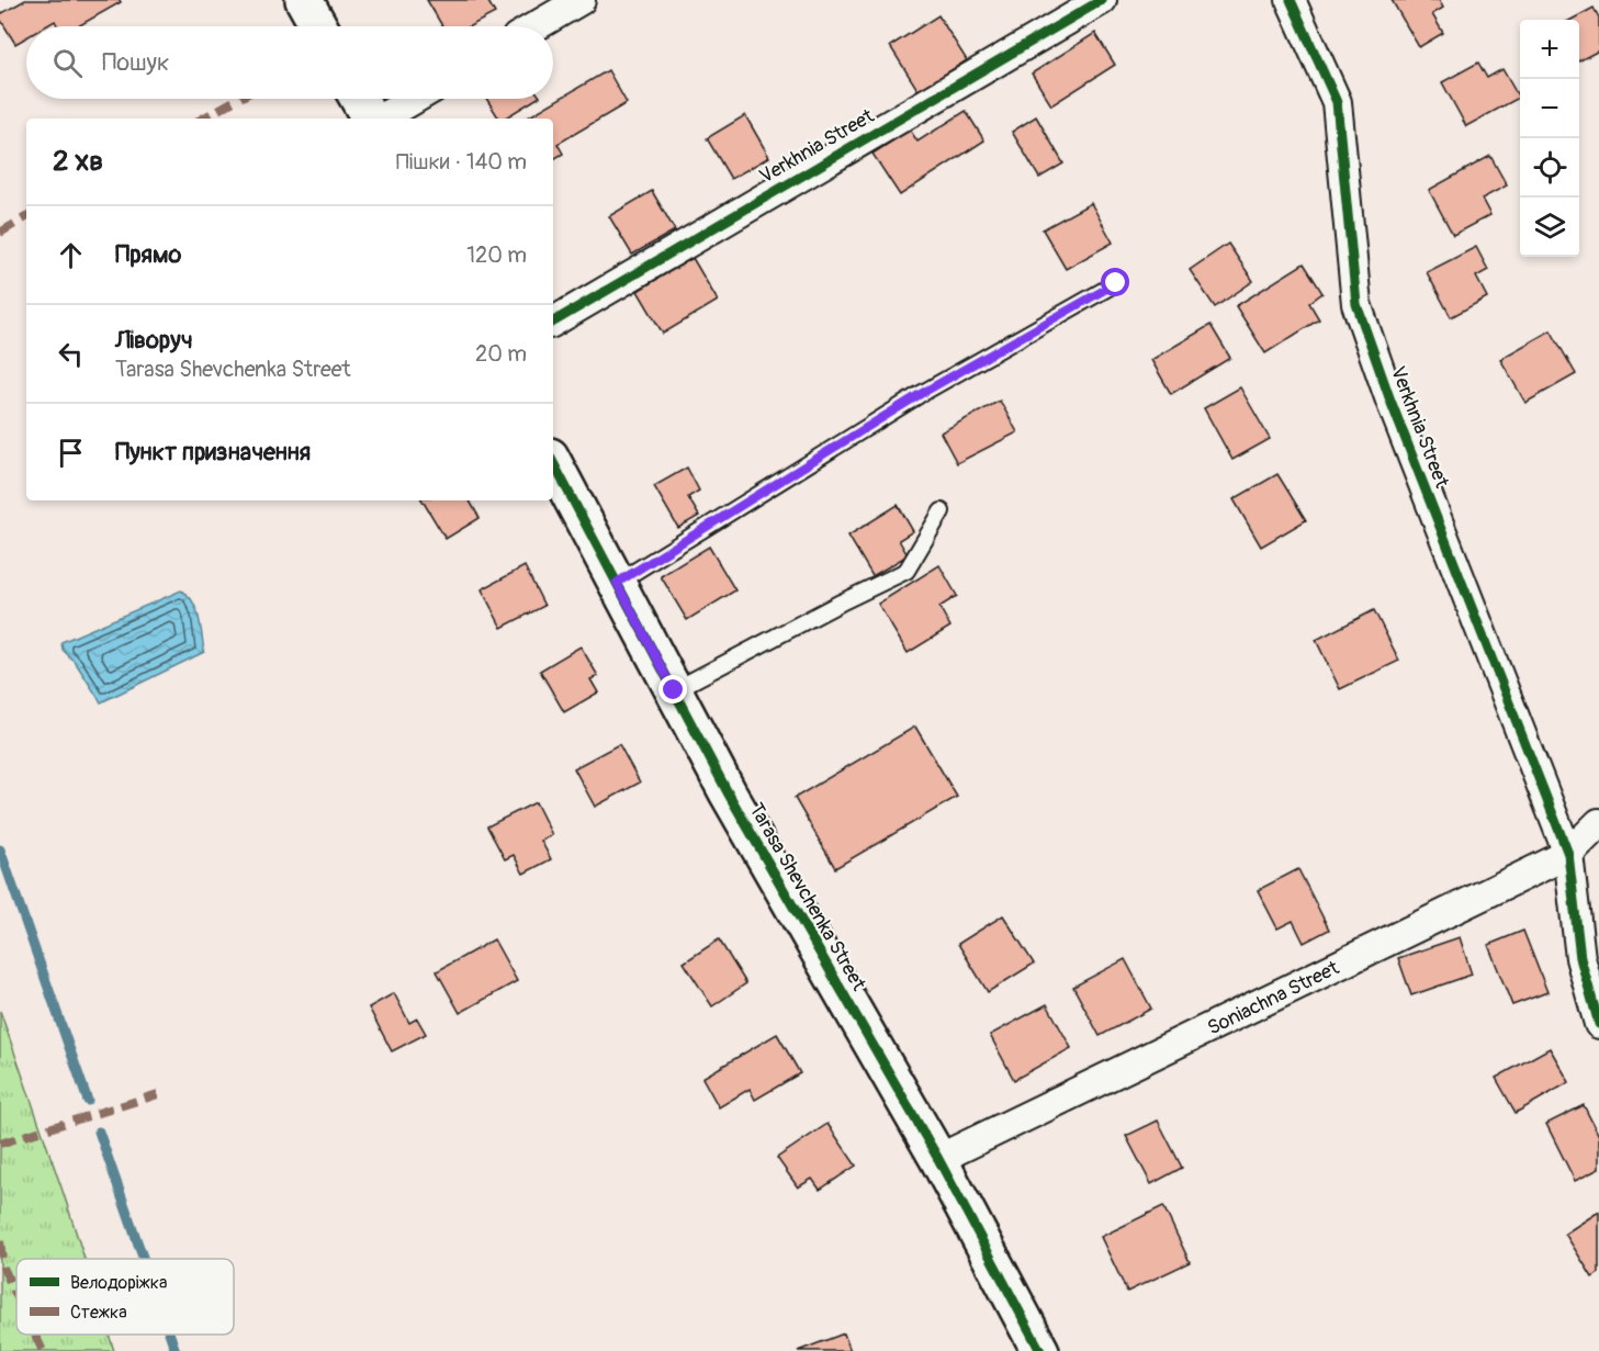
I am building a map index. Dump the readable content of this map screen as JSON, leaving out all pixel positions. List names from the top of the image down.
{
  "streets": {
    "street": ["Verkhnia Street", "Tarasa Shevchenka Street", "Soniachna Street"]
  },
  "crossings": [
    ["Verkhnia Street", "Soniachna Street"],
    ["Tarasa Shevchenka Street", "Soniachna Street"]
  ],
  "legend": ["Велодоріжка", "Стежка"],
  "page": {
    "map_buttons": ["+", "−"],
    "search": "Пошук",
    "heading": ["2 хв", "Пішки · 140 m"],
    "list": [
      ["Прямо", "120 m"],
      ["Ліворуч", "Tarasa Shevchenka Street", "20 m"],
      "Пункт призначення"
    ]
  }
}
